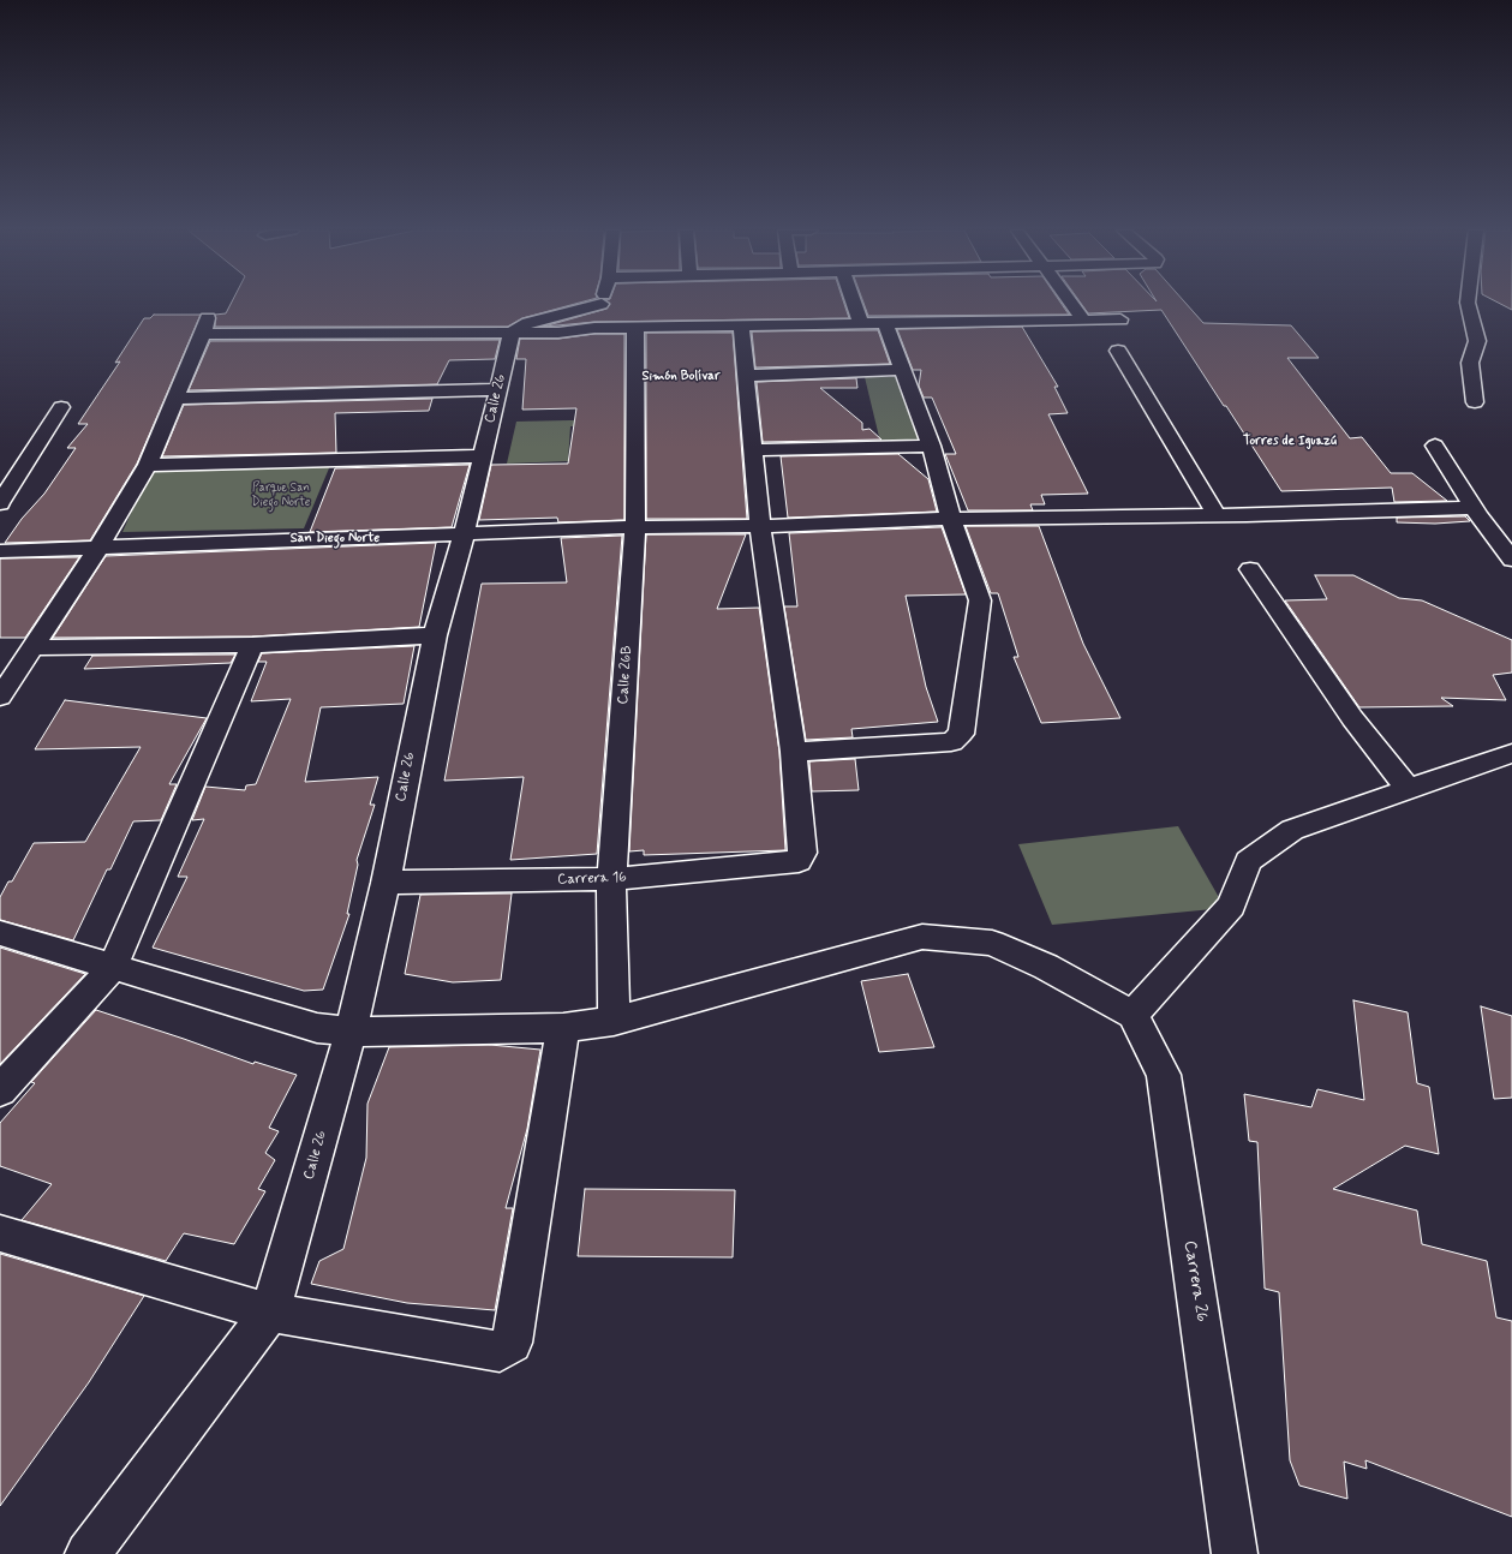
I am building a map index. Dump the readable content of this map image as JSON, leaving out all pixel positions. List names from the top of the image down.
{
  "streets": {
    "street": [
      "Calle 26",
      "Calle 26B",
      "Carrera 16",
      "Carrera 26"
    ]
  },
  "crossings": [
    ["Calle 26", "Carrera 16"],
    ["Calle 26B", "Carrera 16"]
  ],
  "districts": ["Simón Bolívar", "Torres de Iguazú", "San Diego Norte"],
  "parks": ["Parque San Diego Norte"]
}
